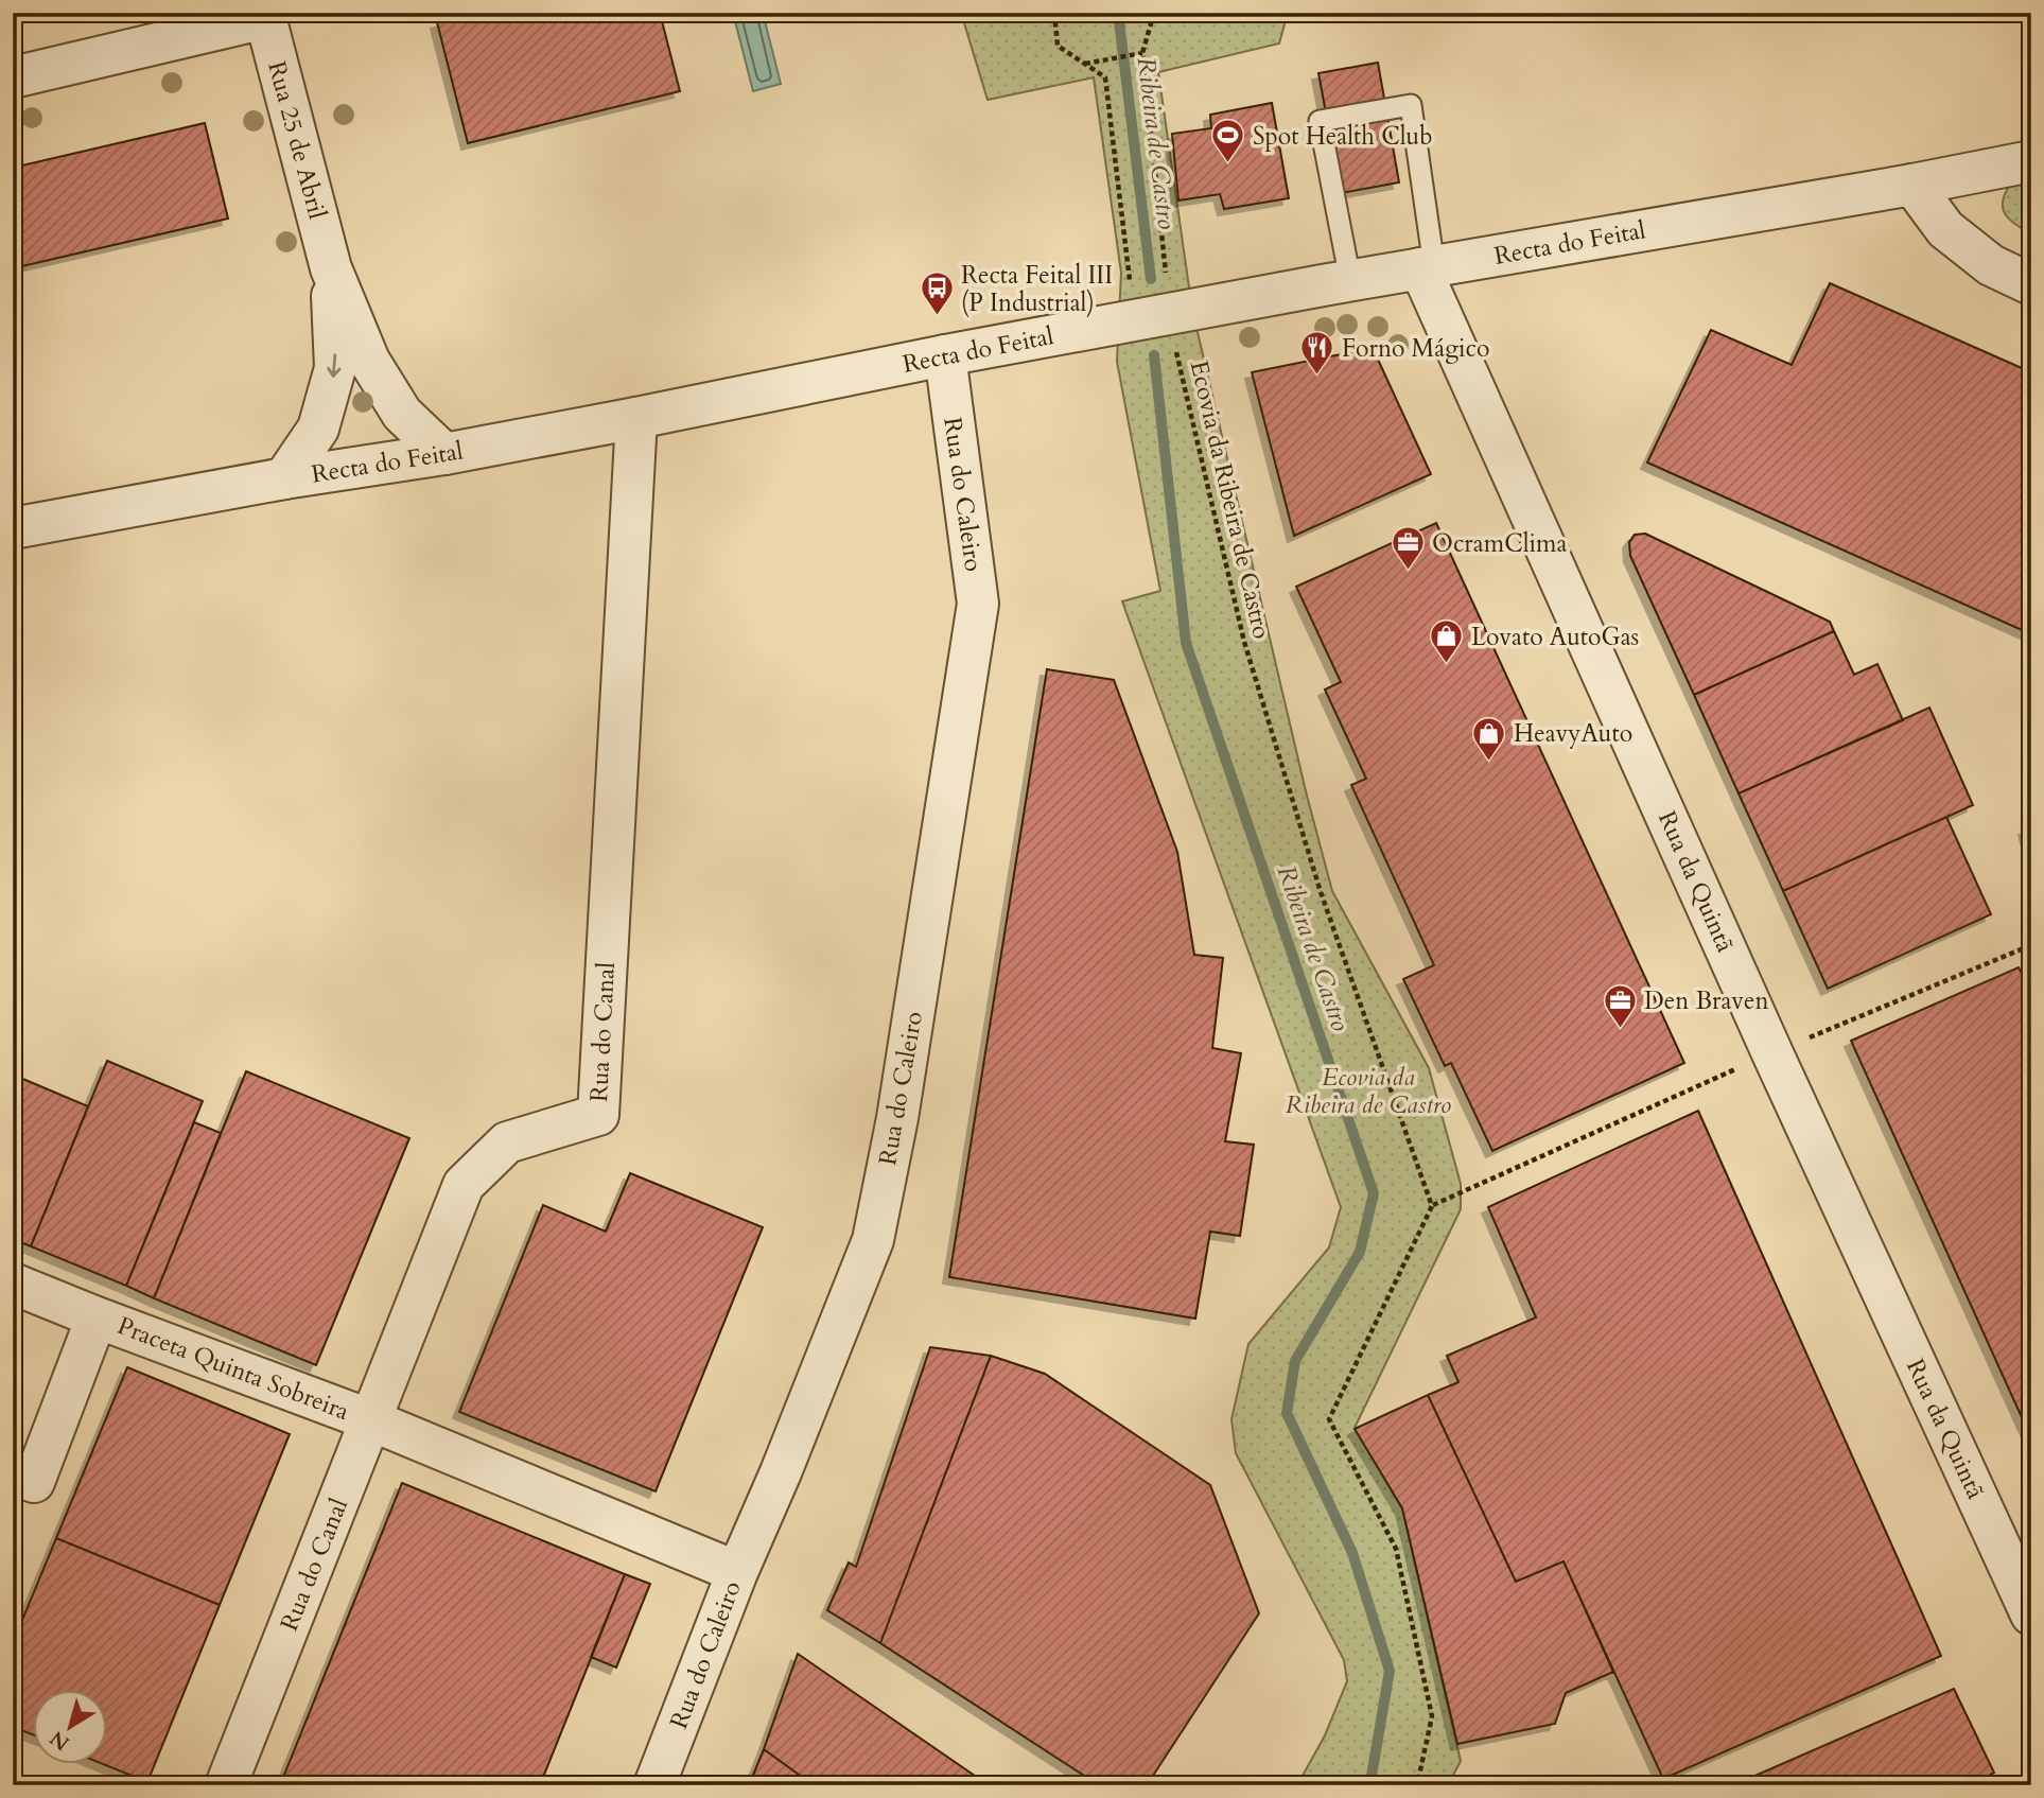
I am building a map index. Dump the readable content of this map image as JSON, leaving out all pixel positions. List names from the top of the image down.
{
  "streets": {
    "street": [
      "Rua 25 de Abril",
      "Recta do Feital",
      "Rua do Caleiro",
      "Rua da Quintã",
      "Rua do Canal",
      "Praceta Quinta Sobreira"
    ],
    "path": ["Ecovia da Ribeira de Castro"]
  },
  "crossings": [
    ["Rua 25 de Abril", "Recta do Feital"],
    ["Recta do Feital", "Rua do Caleiro"],
    ["Recta do Feital", "Rua da Quintã"],
    ["Recta do Feital", "Rua do Canal"],
    ["Rua do Caleiro", "Praceta Quinta Sobreira"],
    ["Rua do Canal", "Praceta Quinta Sobreira"]
  ],
  "water": ["Ribeira de Castro"],
  "parks": ["Ecovia da Ribeira de Castro"],
  "places": {
    "sports": ["Spot Health Club"],
    "bus stop": ["Recta Feital III (P Industrial)"],
    "restaurant": ["Forno Mágico"],
    "office": ["OcramClima", "Den Braven"],
    "shop": ["Lovato AutoGas", "HeavyAuto"]
  },
  "north": "bottom left"
}
